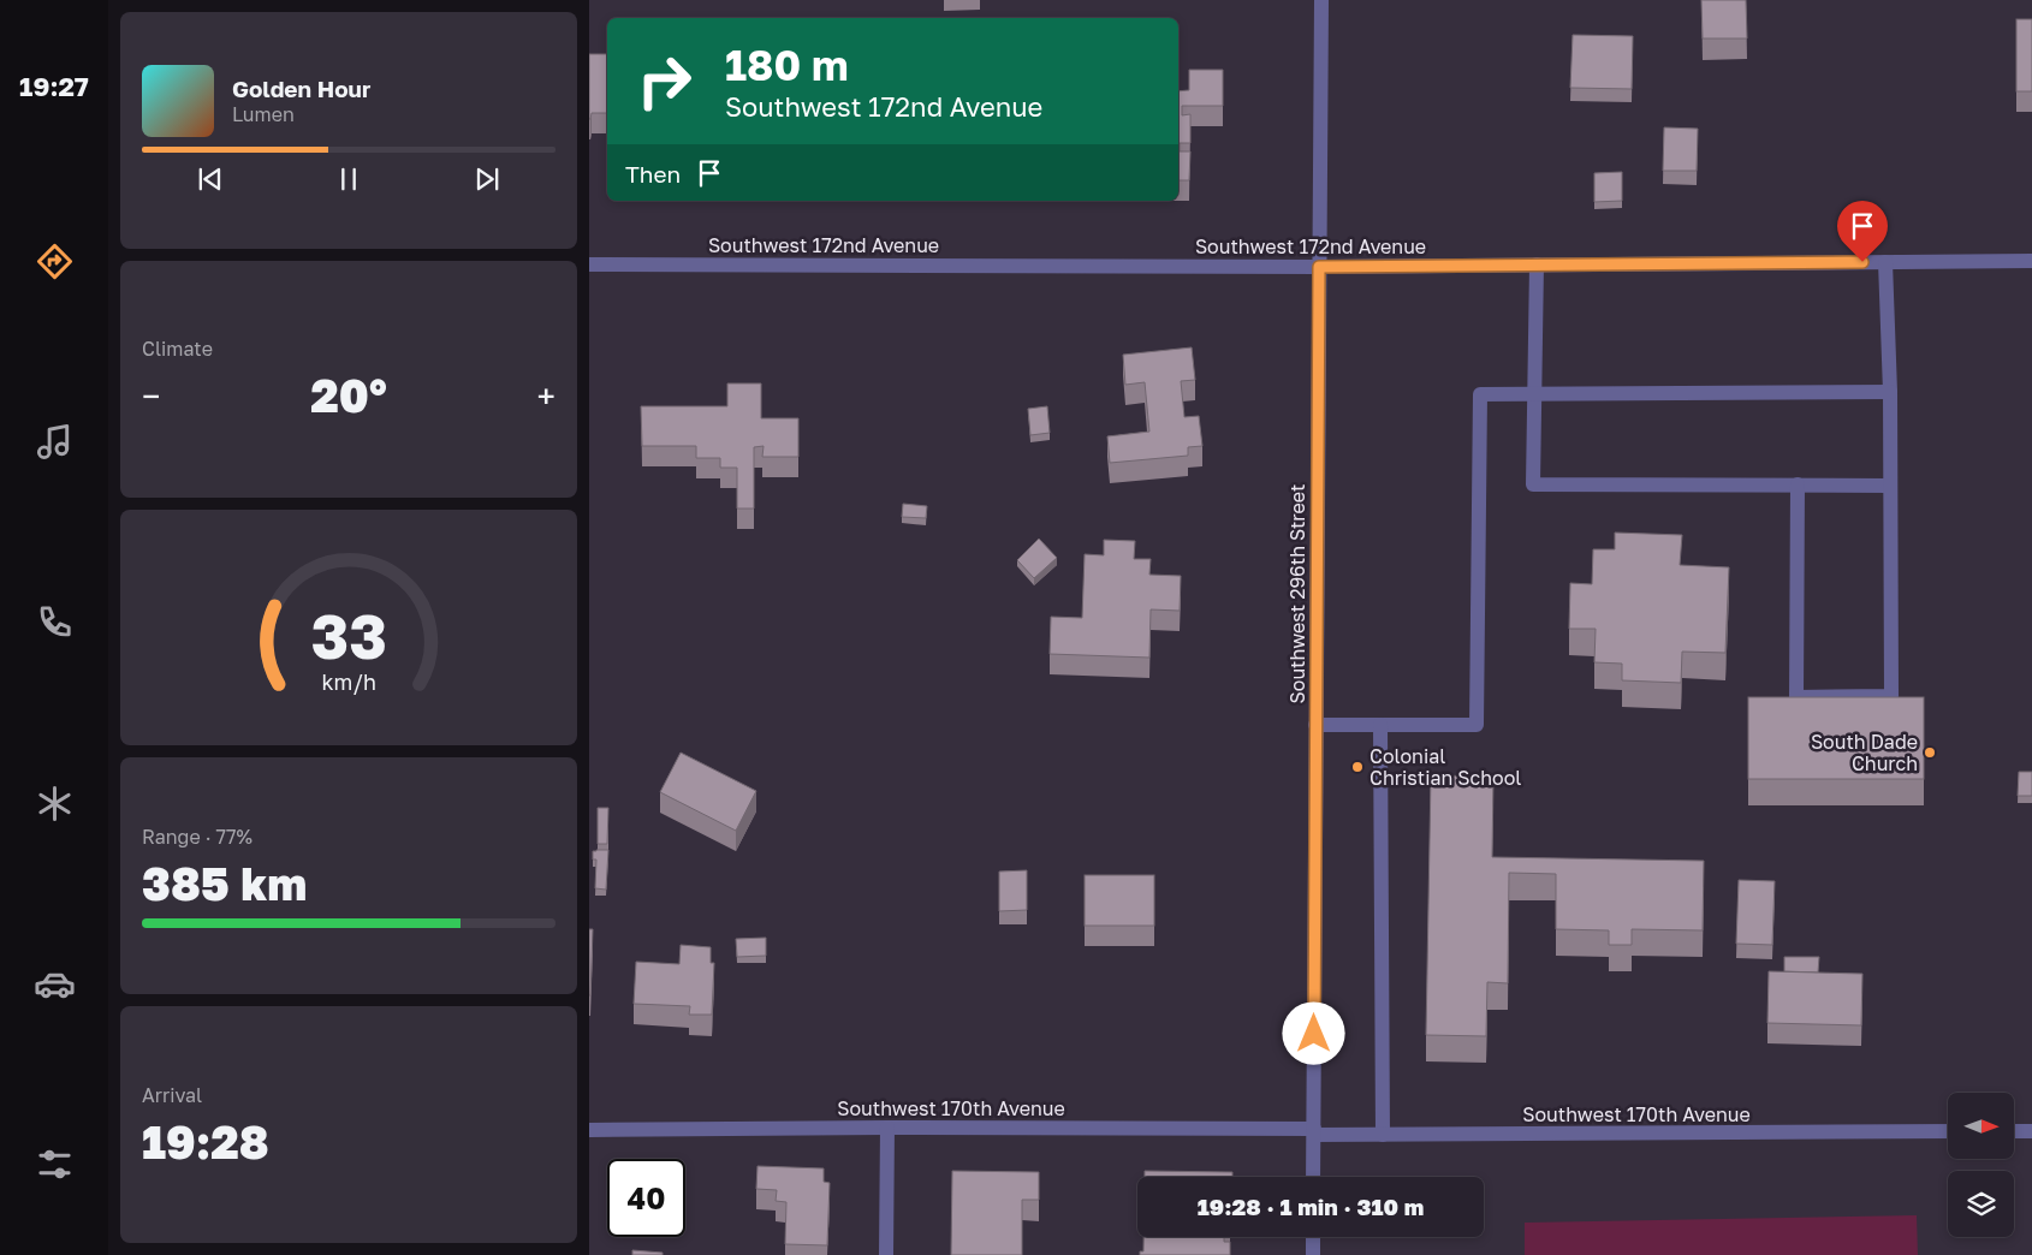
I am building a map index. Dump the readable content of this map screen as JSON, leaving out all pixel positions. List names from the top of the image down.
{
  "streets": {
    "street": ["Southwest 172nd Avenue", "Southwest 296th Street", "Southwest 170th Avenue"]
  },
  "crossings": [
    ["Southwest 172nd Avenue", "Southwest 296th Street"],
    ["Southwest 296th Street", "Southwest 170th Avenue"]
  ],
  "places": ["South Dade Church", "Colonial Christian School"],
  "north": "right",
  "page": {
    "tabs": "19:27",
    "turn": ["180 m", "Southwest 172nd Avenue"],
    "song": ["Golden Hour", "Lumen"],
    "then": "Then",
    "tile": [
      "Climate",
      ["Range · 77%", "385 km"],
      ["Arrival", "19:28"]
    ],
    "heat": ["−", "20°", "+"],
    "limit": "40",
    "trip": "19:28 · 1 min · 310 m",
    "gauge": ["33", "km/h"]
  }
}
